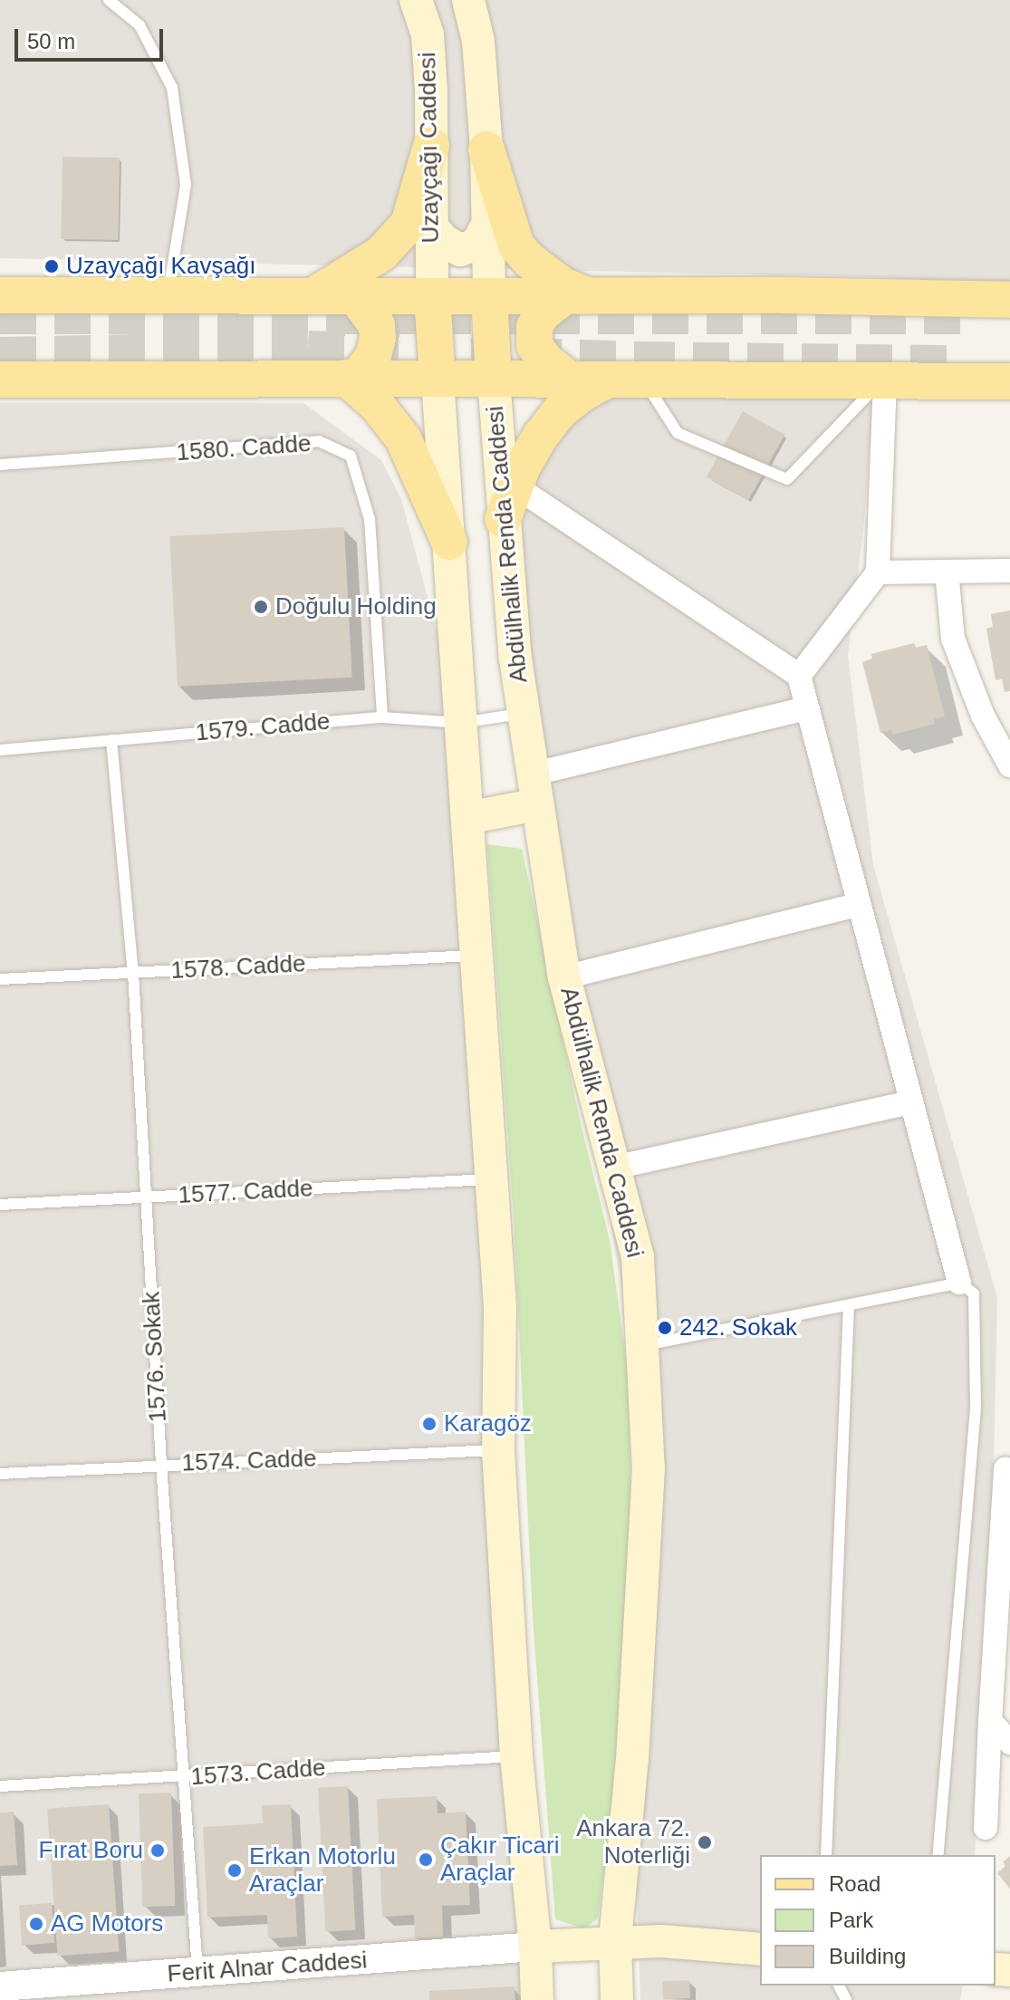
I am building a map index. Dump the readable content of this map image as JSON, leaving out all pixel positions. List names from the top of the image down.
{
  "streets": {
    "main road": ["Uzayçağı Caddesi", "Abdülhalik Renda Caddesi"],
    "street": ["Ferit Alnar Caddesi"],
    "lane": [
      "1580. Cadde",
      "1579. Cadde",
      "1578. Cadde",
      "1577. Cadde",
      "1576. Sokak",
      "1574. Cadde",
      "1573. Cadde"
    ]
  },
  "crossings": [
    ["1580. Cadde", "1579. Cadde"],
    ["Abdülhalik Renda Caddesi", "1579. Cadde"],
    ["1579. Cadde", "1576. Sokak"],
    ["1578. Cadde", "1576. Sokak"],
    ["1577. Cadde", "1576. Sokak"],
    ["1576. Sokak", "1574. Cadde"],
    ["1576. Sokak", "1573. Cadde"],
    ["1576. Sokak", "Ferit Alnar Caddesi"]
  ],
  "places": [
    "Uzayçağı Kavşağı",
    "Doğulu Holding",
    "242. Sokak",
    "Karagöz",
    "Ankara 72. Noterliği",
    "Fırat Boru",
    "Çakır Ticari Araçlar",
    "Erkan Motorlu Araçlar",
    "AG Motors"
  ],
  "legend": ["Road", "Park", "Building"],
  "scale_bar": "50 m"
}
